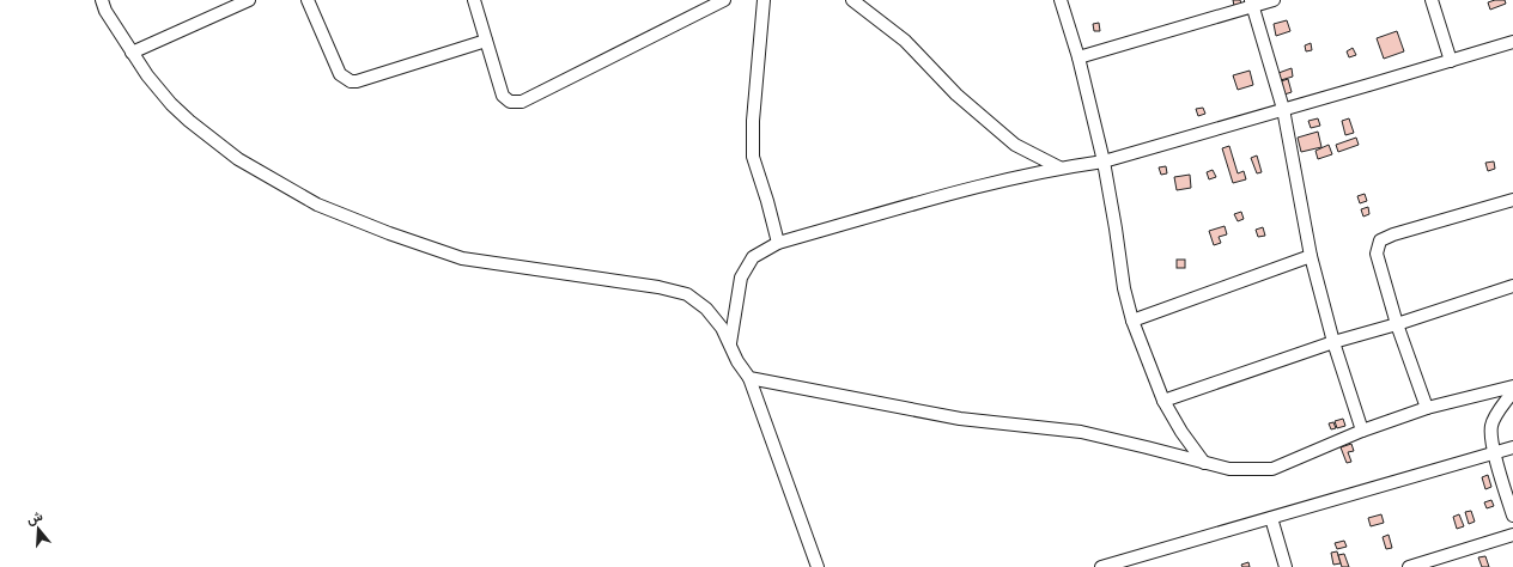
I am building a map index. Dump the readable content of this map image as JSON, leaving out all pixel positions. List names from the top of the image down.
{
  "north": "top"
}
